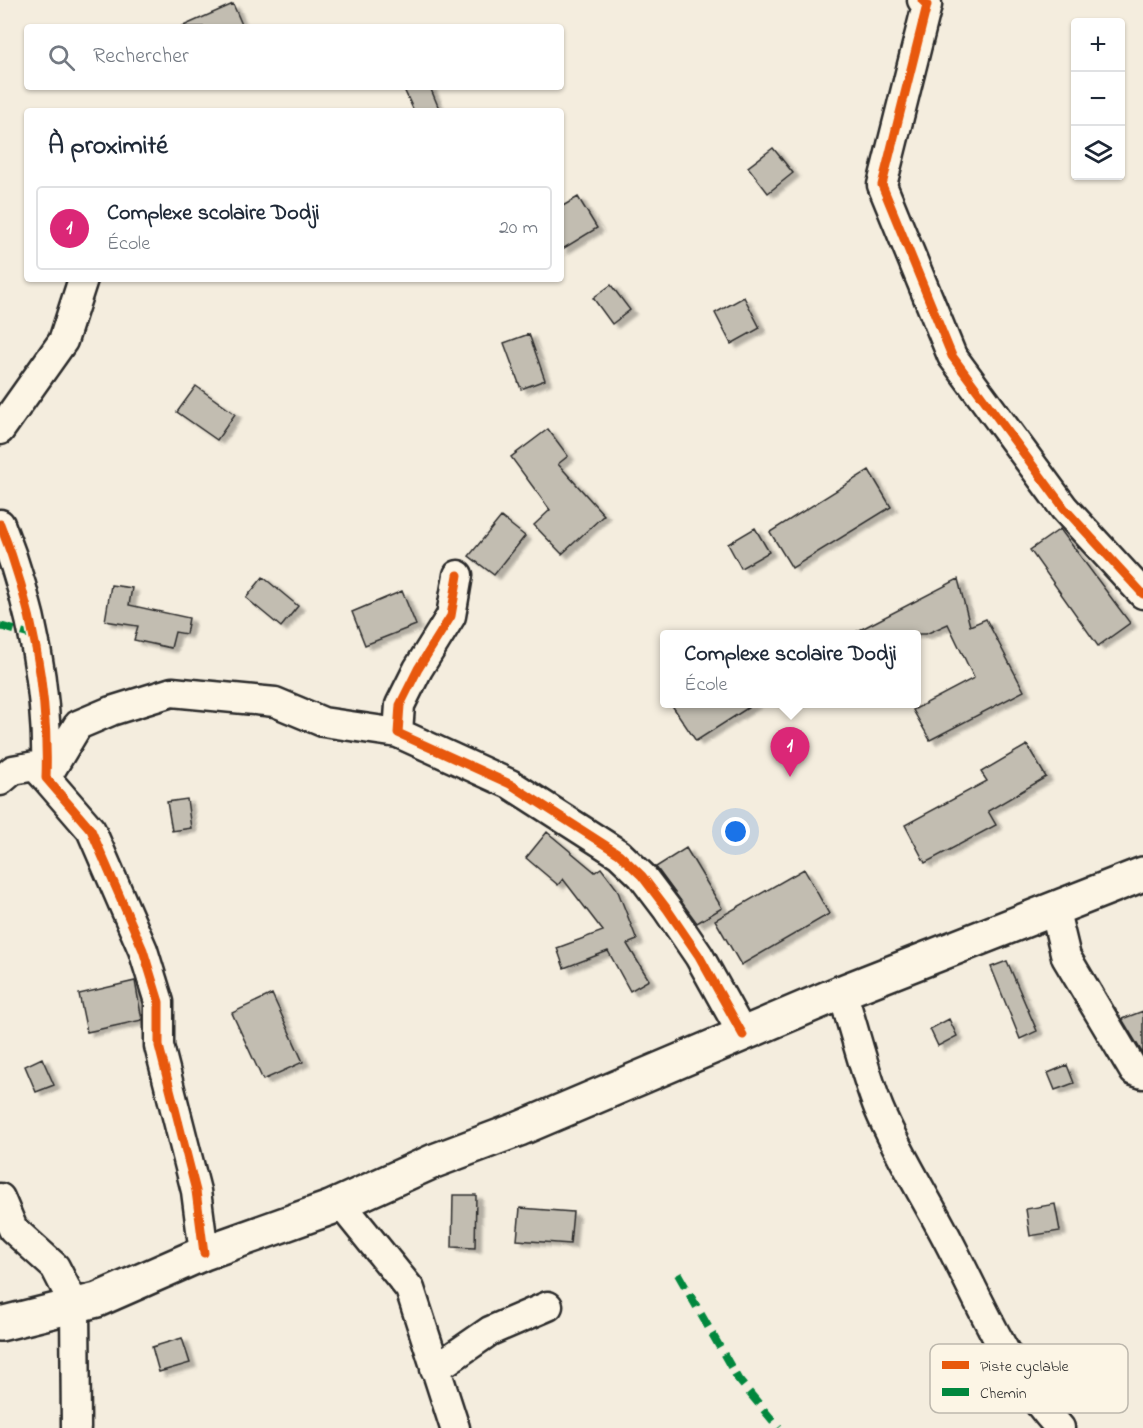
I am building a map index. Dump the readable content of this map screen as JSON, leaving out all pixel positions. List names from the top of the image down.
{
  "legend": ["Piste cyclable", "Chemin"],
  "page": {
    "map_buttons": ["+", "−"],
    "search": "Rechercher",
    "heading": "À proximité",
    "list": [
      {
        "mark": "1",
        "name": "Complexe scolaire Dodji",
        "note": "École",
        "value": "20 m"
      }
    ],
    "popup": ["Complexe scolaire Dodji", "École"],
    "pins": "1"
  }
}
